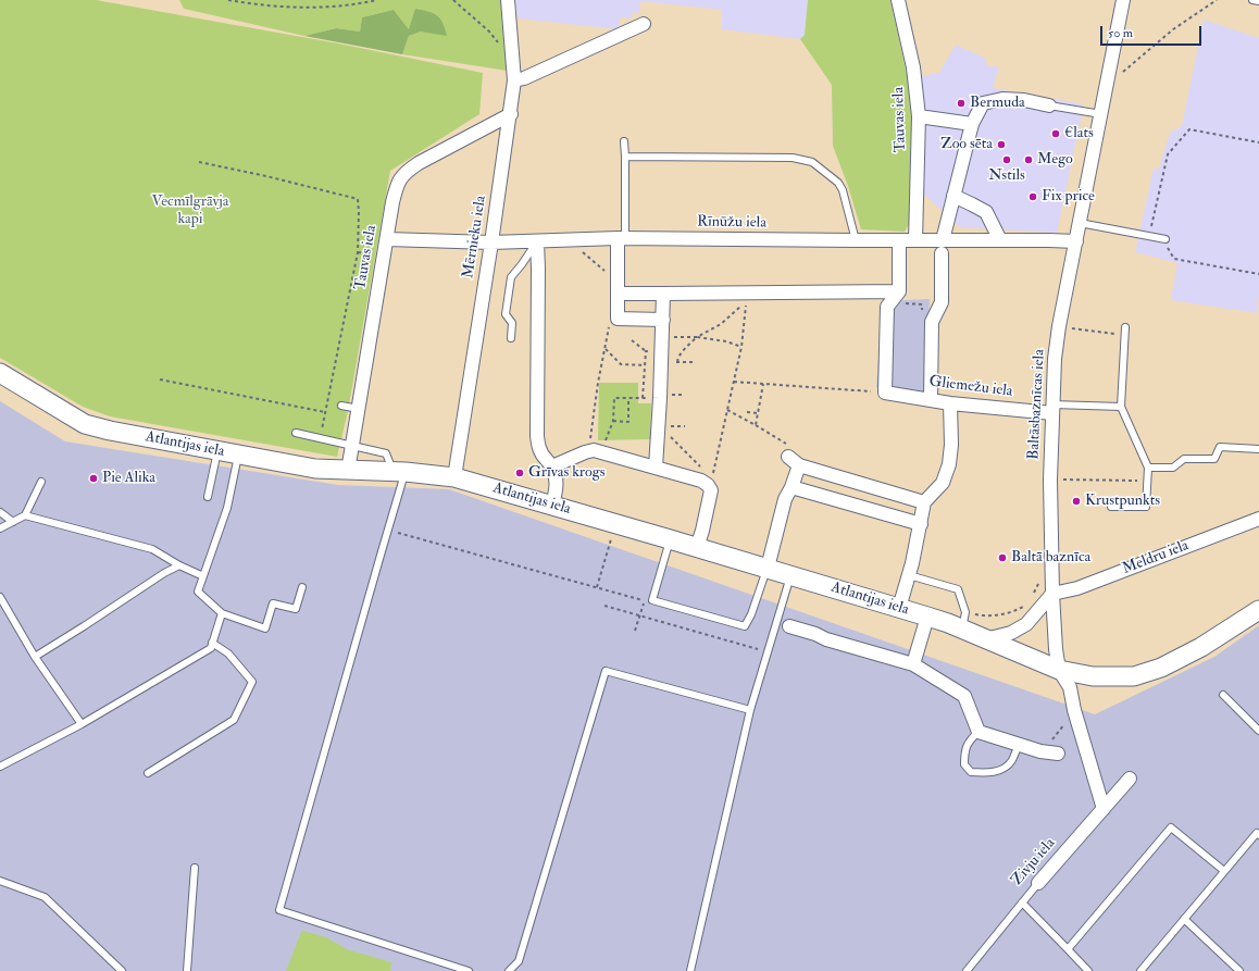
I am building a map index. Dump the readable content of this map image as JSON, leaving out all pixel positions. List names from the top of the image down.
{
  "streets": {
    "main road": ["Atlantijas iela"],
    "street": [
      "Tauvas iela",
      "Rīnūžu iela",
      "Mērnieku iela",
      "Gliemežu iela",
      "Baltāsbaznīcas iela",
      "Meldru iela",
      "Zivju iela"
    ]
  },
  "crossings": [
    ["Tauvas iela", "Rīnūžu iela"],
    ["Tauvas iela", "Mērnieku iela"],
    ["Tauvas iela", "Atlantijas iela"],
    ["Rīnūžu iela", "Mērnieku iela"],
    ["Rīnūžu iela", "Baltāsbaznīcas iela"],
    ["Mērnieku iela", "Atlantijas iela"],
    ["Gliemežu iela", "Baltāsbaznīcas iela"],
    ["Baltāsbaznīcas iela", "Atlantijas iela"],
    ["Baltāsbaznīcas iela", "Meldru iela"],
    ["Baltāsbaznīcas iela", "Zivju iela"]
  ],
  "parks": ["Vecmīlgrāvja kapi"],
  "places": [
    "Bermuda",
    "€lats",
    "Zoo sēta",
    "Nstils",
    "Mego",
    "Fix price",
    "Grīvas krogs",
    "Pie Alika",
    "Krustpunkts",
    "Baltā baznīca"
  ],
  "scale_bar": "50 m"
}
